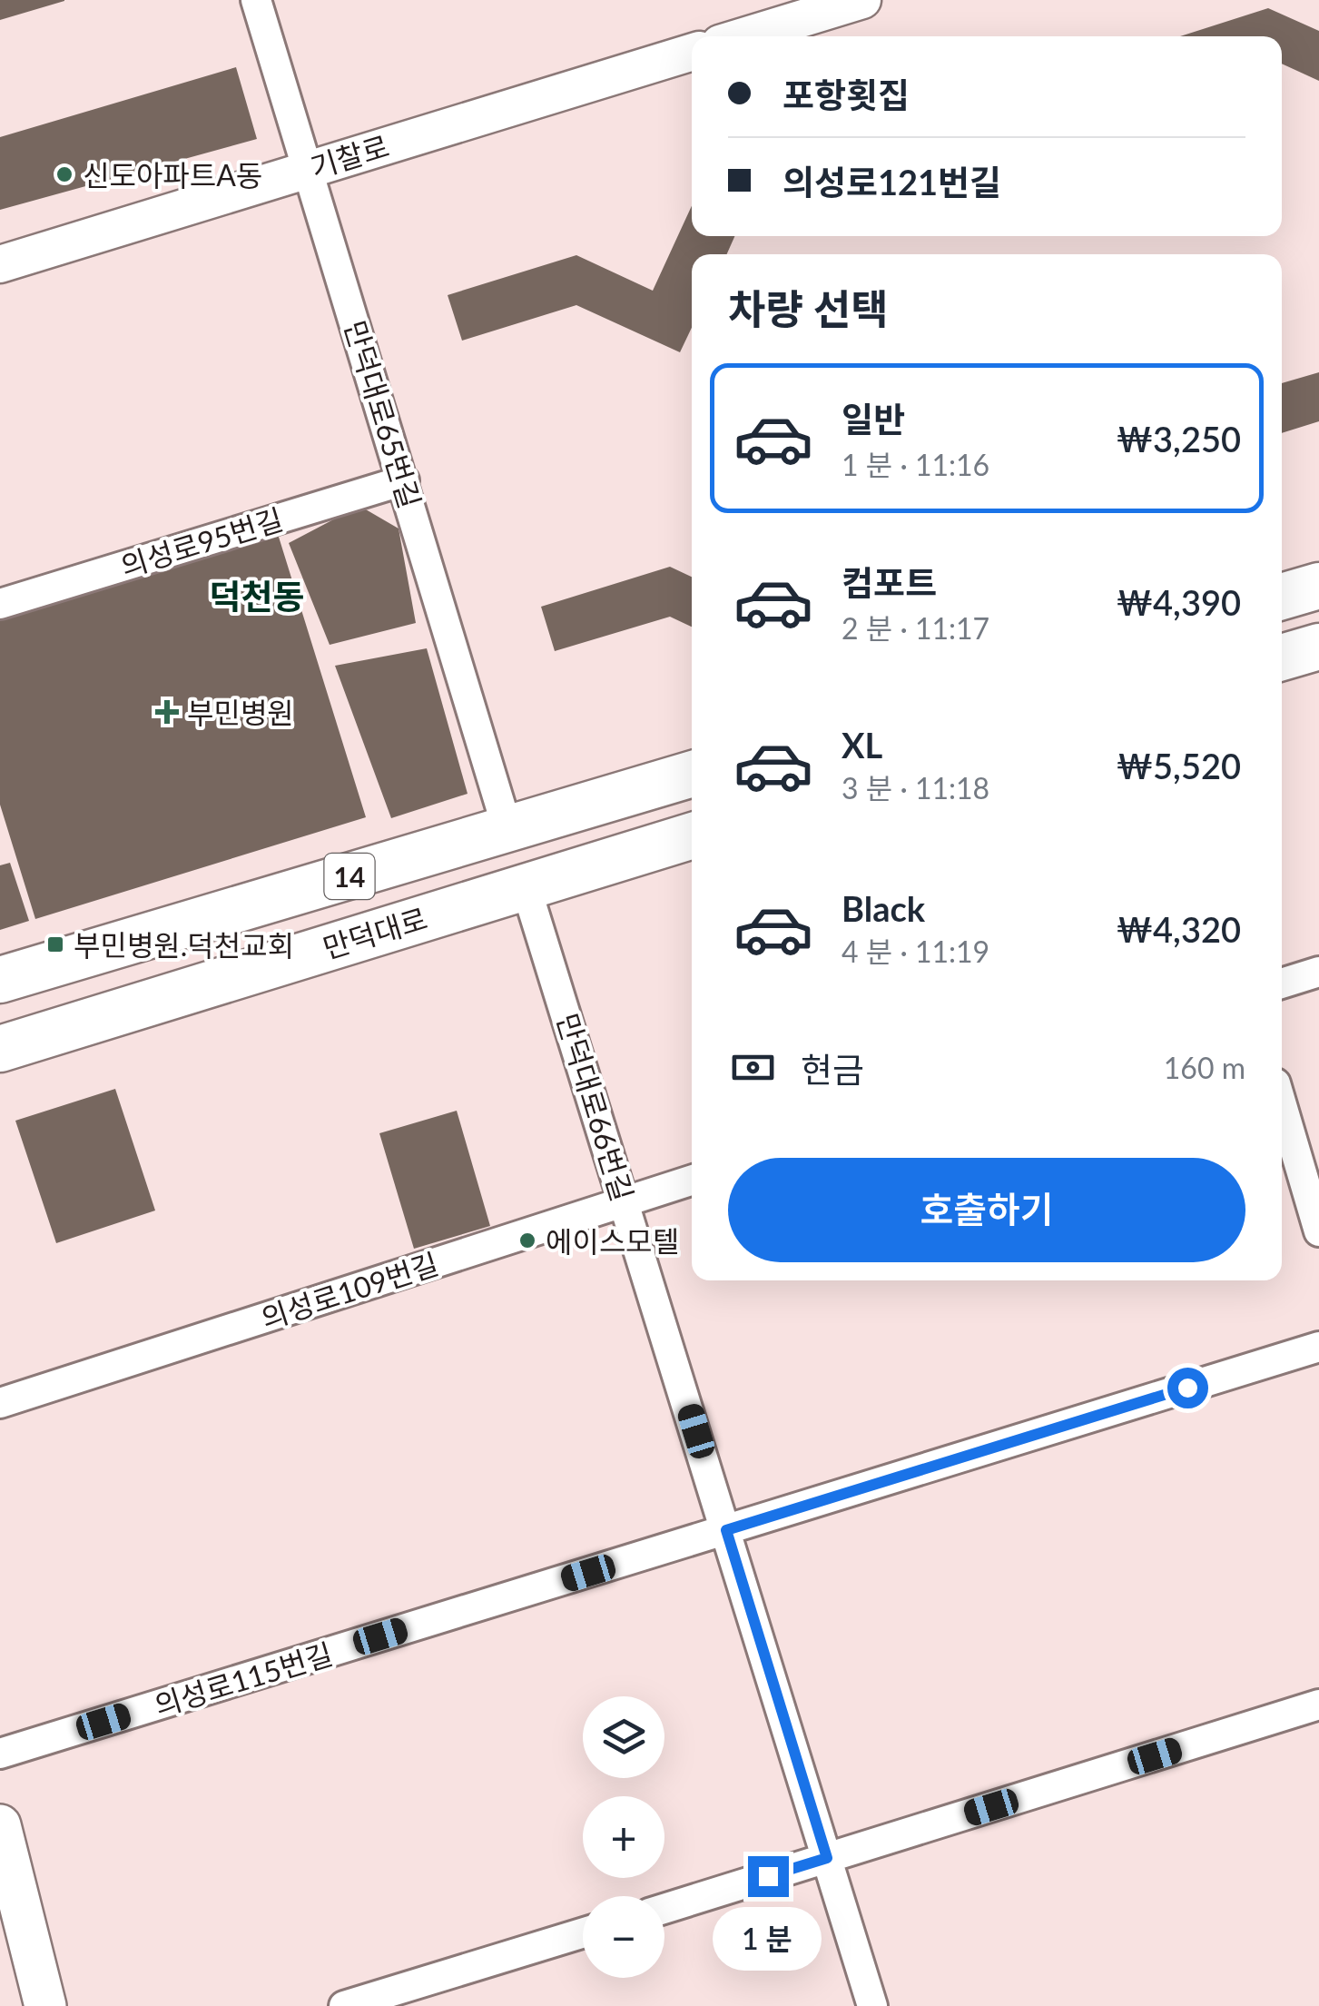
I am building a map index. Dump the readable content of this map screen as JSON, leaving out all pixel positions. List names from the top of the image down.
{
  "streets": {
    "main road": ["14", "만덕대로"],
    "street": [
      "기찰로",
      "만덕대로65번길",
      "의성로95번길",
      "만덕대로66번길",
      "의성로109번길",
      "의성로115번길"
    ]
  },
  "crossings": [
    ["기찰로", "만덕대로65번길"],
    ["만덕대로65번길", "의성로95번길"],
    ["만덕대로65번길", "만덕대로"],
    ["만덕대로", "만덕대로66번길"],
    ["만덕대로66번길", "의성로109번길"],
    ["만덕대로66번길", "의성로115번길"]
  ],
  "districts": ["덕천동"],
  "places": {
    "other": ["신도아파트A동", "에이스모텔"],
    "health": ["부민병원"],
    "transit": ["부민병원.덕천교회"]
  },
  "page": {
    "banner": ["포항횟집", "의성로121번길"],
    "heading": "차량 선택",
    "list": [
      {
        "name": "일반",
        "note": "1 분 · 11:16",
        "value": "₩3,250"
      },
      {
        "name": "컴포트",
        "note": "2 분 · 11:17",
        "value": "₩4,390"
      },
      {
        "name": "XL",
        "note": "3 분 · 11:18",
        "value": "₩5,520"
      },
      {
        "name": "Black",
        "note": "4 분 · 11:19",
        "value": "₩4,320"
      }
    ],
    "pay": ["현금", "160 m"],
    "buttons": "호출하기",
    "map_buttons": ["+", "−"],
    "bubble": "1 분"
  }
}
